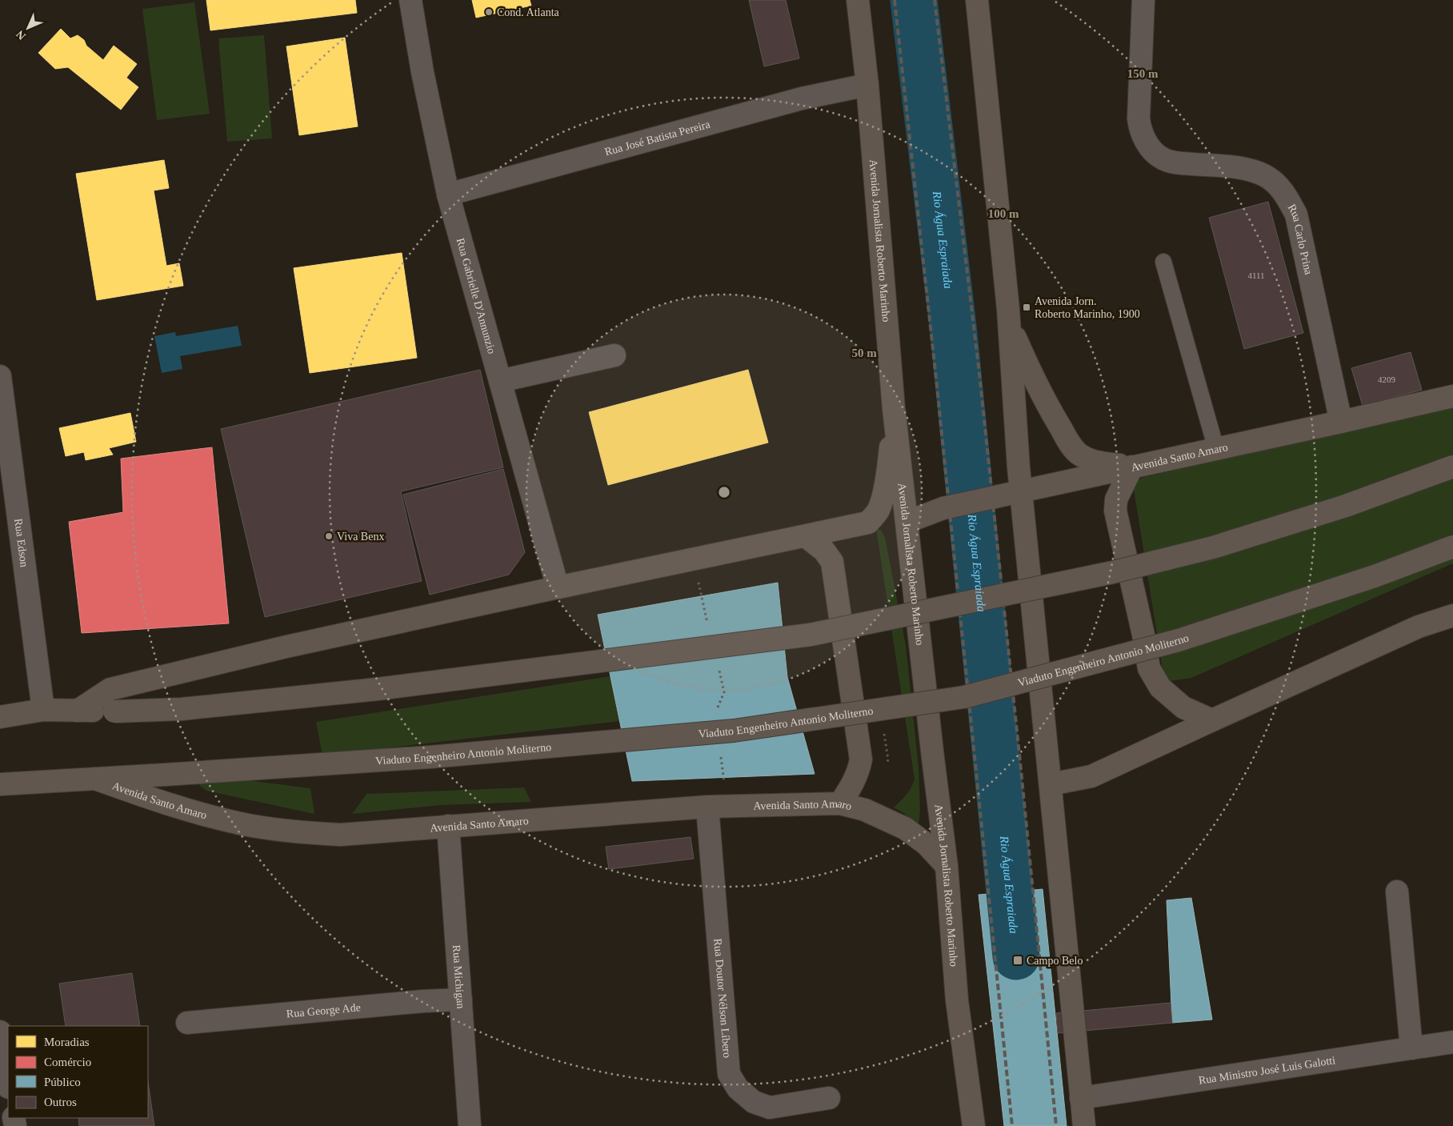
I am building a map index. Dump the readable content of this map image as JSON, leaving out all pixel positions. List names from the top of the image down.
{
  "streets": {
    "main road": ["Avenida Jornalista Roberto Marinho", "Avenida Santo Amaro", "Viaduto Engenheiro Antonio Moliterno"],
    "street": [
      "Rua José Batista Pereira",
      "Rua Carlo Prina",
      "Rua Gabrielle D'Annunzio",
      "Rua Edson",
      "Rua Michigan",
      "Rua Doutor Nélson Líbero",
      "Rua George Ade",
      "Rua Ministro José Luis Galotti"
    ]
  },
  "crossings": [
    ["Rua José Batista Pereira", "Avenida Jornalista Roberto Marinho"],
    ["Rua José Batista Pereira", "Rua Gabrielle D'Annunzio"],
    ["Rua Carlo Prina", "Avenida Santo Amaro"],
    ["Avenida Jornalista Roberto Marinho", "Avenida Santo Amaro"],
    ["Avenida Santo Amaro", "Viaduto Engenheiro Antonio Moliterno"],
    ["Avenida Santo Amaro", "Rua Michigan"],
    ["Avenida Santo Amaro", "Rua Doutor Nélson Líbero"],
    ["Rua Michigan", "Rua George Ade"]
  ],
  "water": ["Rio Água Espraiada"],
  "places": {
    "other": ["Cond. Atlanta", "Viva Benx"],
    "transit": ["Avenida Jorn. Roberto Marinho, 1900", "Campo Belo"]
  },
  "house_numbers": ["4111", "4209"],
  "legend": [
    "Moradias",
    "Comércio",
    "Público",
    "Outros"
  ],
  "north": "bottom left",
  "rings": ["150 m", "100 m", "50 m"]
}
